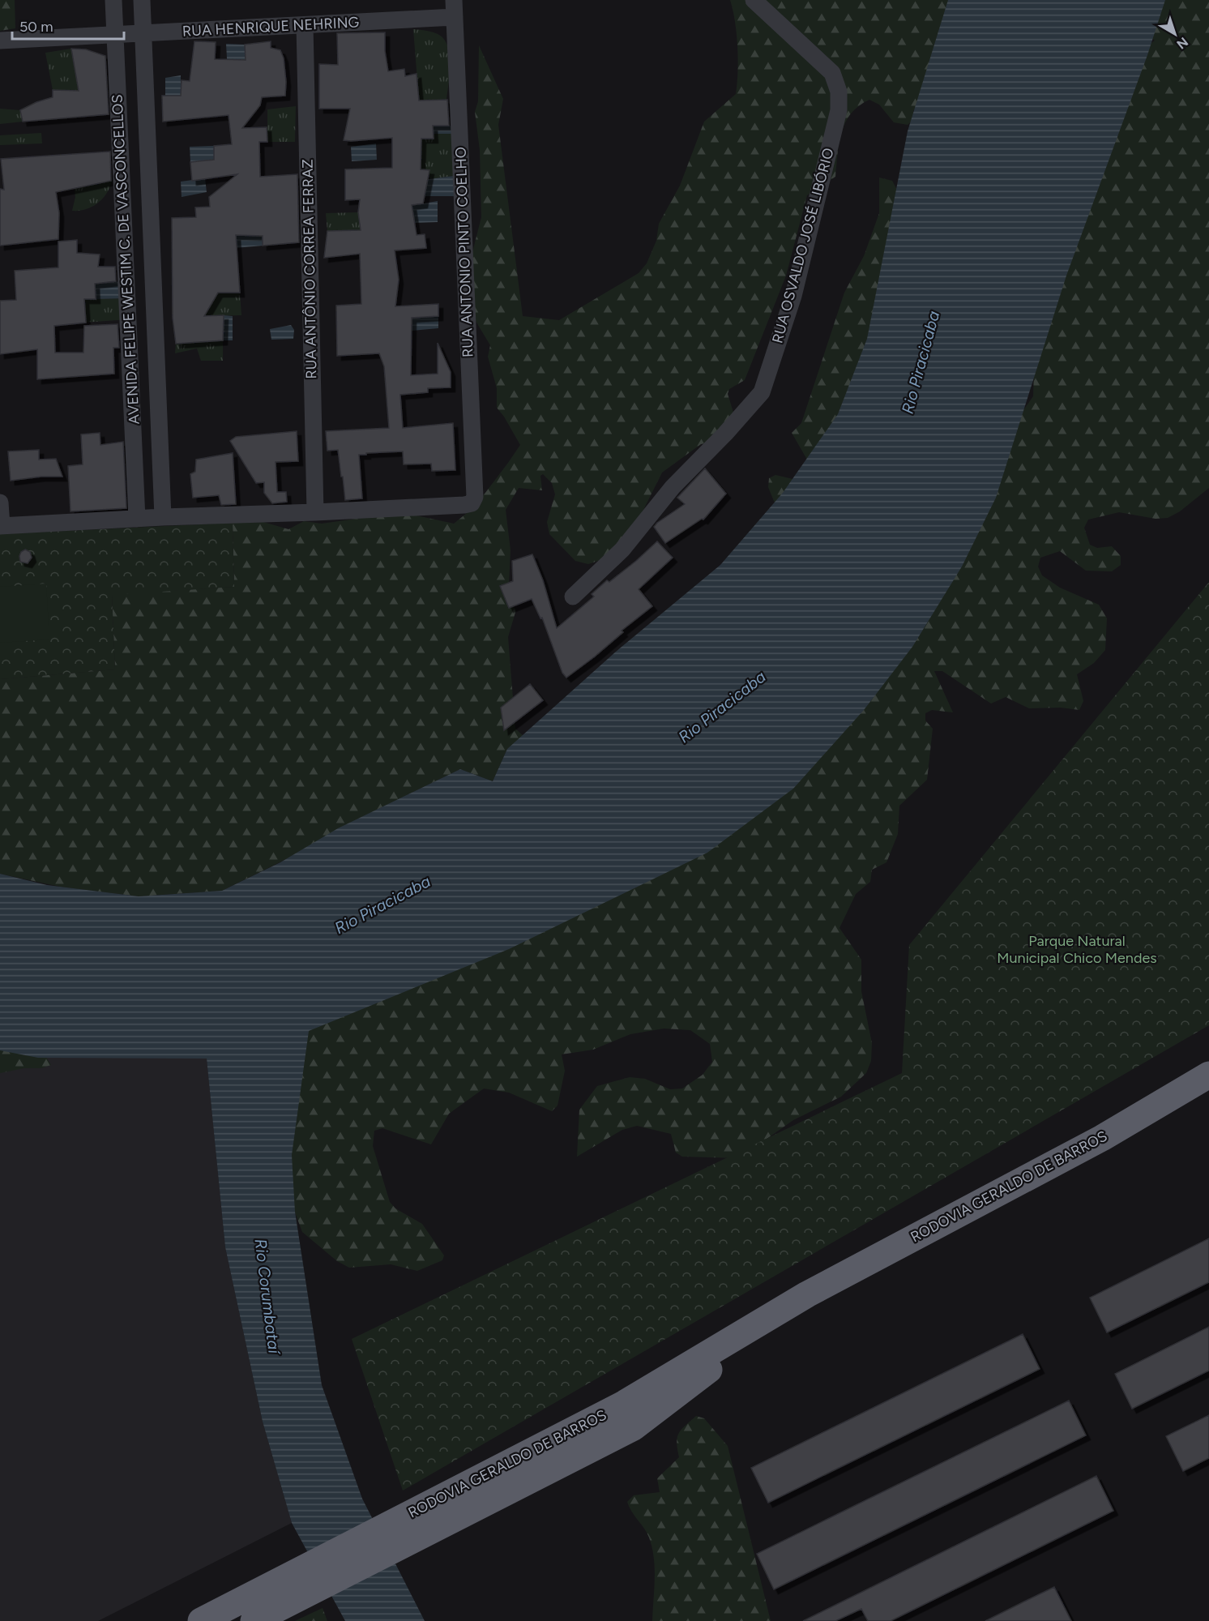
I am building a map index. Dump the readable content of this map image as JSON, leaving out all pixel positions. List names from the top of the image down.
{
  "streets": {
    "highway": ["RODOVIA GERALDO DE BARROS"],
    "street": [
      "RUA HENRIQUE NEHRING",
      "RUA OSVALDO JOSÉ LIBÓRIO",
      "RUA ANTONIO PINTO COELHO",
      "AVENIDA FELIPE WESTIM C. DE VASCONCELLOS",
      "RUA ANTÔNIO CORREA FERRAZ"
    ]
  },
  "crossings": [
    ["RUA HENRIQUE NEHRING", "RUA ANTONIO PINTO COELHO"],
    ["RUA HENRIQUE NEHRING", "AVENIDA FELIPE WESTIM C. DE VASCONCELLOS"],
    ["RUA HENRIQUE NEHRING", "RUA ANTÔNIO CORREA FERRAZ"],
    ["RUA ANTONIO PINTO COELHO", "RUA ANTÔNIO CORREA FERRAZ"]
  ],
  "water": ["Rio Piracicaba", "Rio Corumbataí"],
  "parks": ["Parque Natural Municipal Chico Mendes"],
  "scale_bar": "50 m",
  "north": "bottom right"
}
